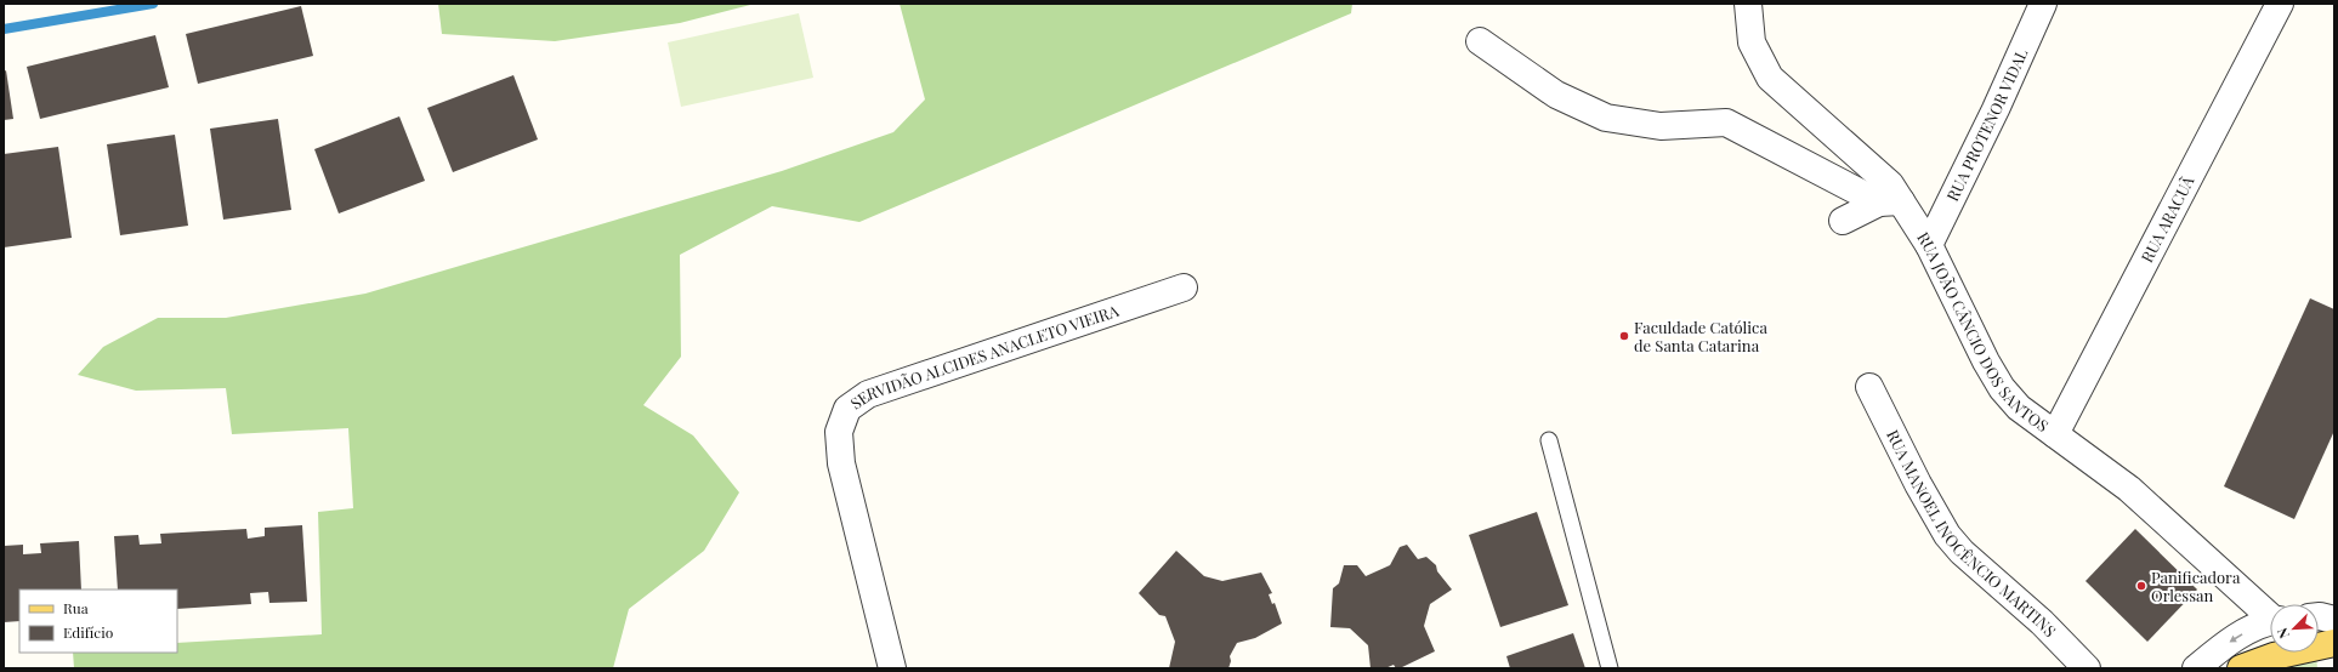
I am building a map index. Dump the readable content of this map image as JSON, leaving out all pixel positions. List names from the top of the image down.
{
  "streets": {
    "street": [
      "RUA PROTENOR VIDAL",
      "RUA ARACUÃ",
      "RUA JOÃO CÂNCIO DOS SANTOS",
      "SERVIDÃO ALCIDES ANACLETO VIEIRA",
      "RUA MANOEL INOCÊNCIO MARTINS"
    ]
  },
  "crossings": [
    ["RUA PROTENOR VIDAL", "RUA JOÃO CÂNCIO DOS SANTOS"],
    ["RUA ARACUÃ", "RUA JOÃO CÂNCIO DOS SANTOS"]
  ],
  "places": ["Faculdade Católica de Santa Catarina", "Panificadora Orlessan"],
  "legend": ["Rua", "Edifício"],
  "north": "bottom left"
}
